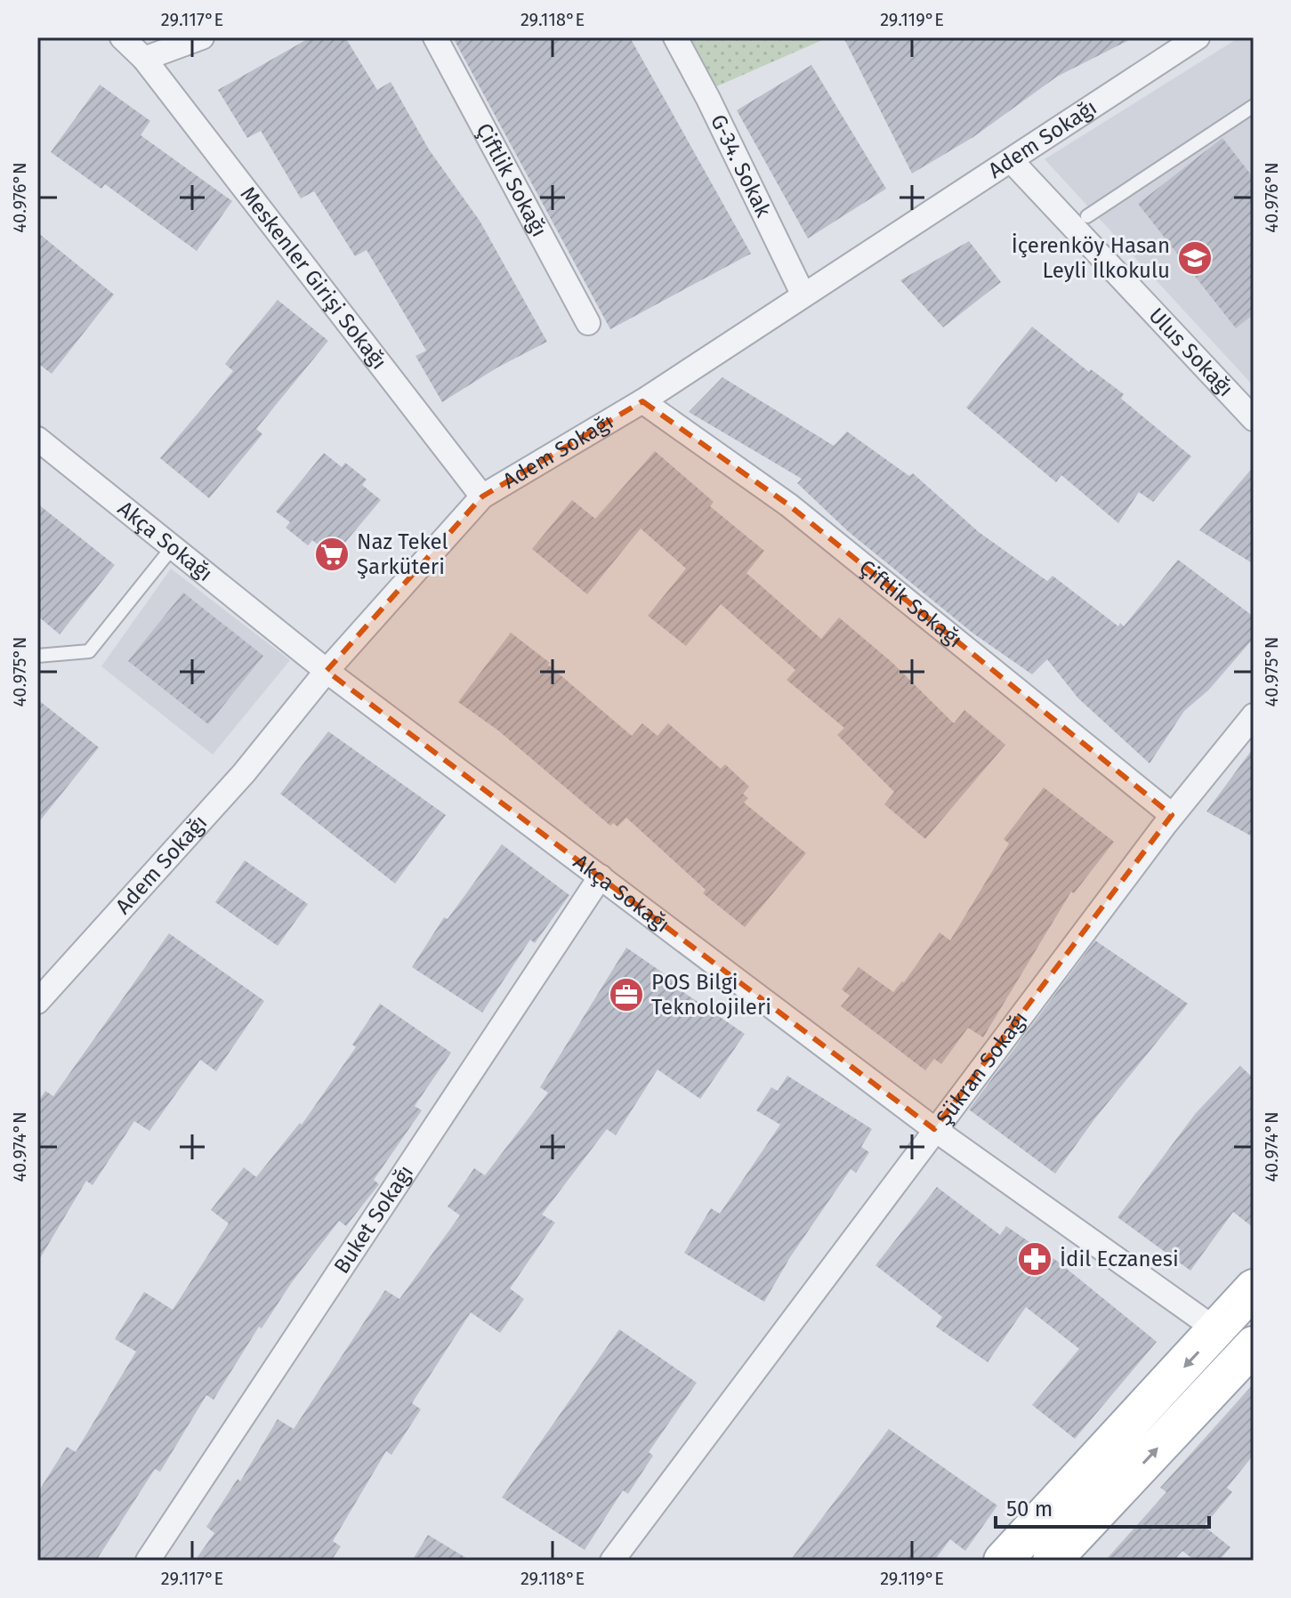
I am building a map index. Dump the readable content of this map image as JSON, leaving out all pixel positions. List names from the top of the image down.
{
  "streets": {
    "street": [
      "Adem Sokağı",
      "G-34. Sokak",
      "Çiftlik Sokağı",
      "Meskenler Girişi Sokağı",
      "Ulus Sokağı",
      "Akça Sokağı",
      "Şükran Sokağı",
      "Buket Sokağı"
    ]
  },
  "crossings": [
    ["Adem Sokağı", "G-34. Sokak"],
    ["Adem Sokağı", "Çiftlik Sokağı"],
    ["Adem Sokağı", "Meskenler Girişi Sokağı"],
    ["Adem Sokağı", "Ulus Sokağı"],
    ["Adem Sokağı", "Akça Sokağı"],
    ["Çiftlik Sokağı", "Şükran Sokağı"],
    ["Akça Sokağı", "Şükran Sokağı"],
    ["Akça Sokağı", "Buket Sokağı"]
  ],
  "places": {
    "school or university": ["İçerenköy Hasan Leyli İlkokulu"],
    "supermarket": ["Naz Tekel Şarküteri"],
    "office": ["POS Bilgi Teknolojileri"],
    "pharmacy": ["İdil Eczanesi"]
  },
  "scale_bar": "50 m",
  "coordinates": [
    "29.117°E",
    "29.118°E",
    "29.119°E",
    "40.976°N",
    "40.975°N",
    "40.974°N"
  ]
}
